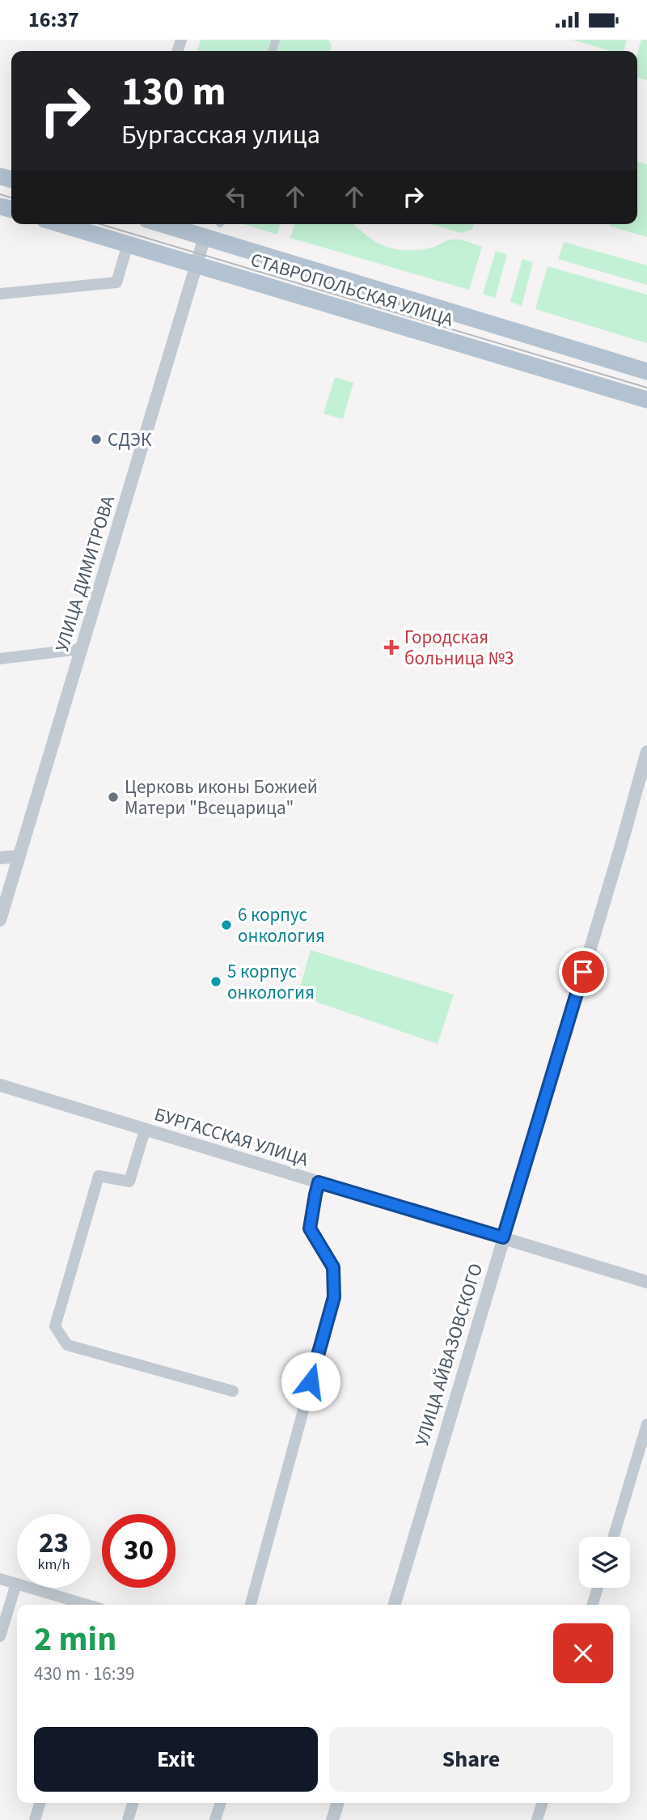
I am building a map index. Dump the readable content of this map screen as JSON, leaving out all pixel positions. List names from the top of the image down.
{
  "streets": {
    "main road": ["СТАВРОПОЛЬСКАЯ УЛИЦА"],
    "street": ["УЛИЦА ДИМИТРОВА", "БУРГАССКАЯ УЛИЦА", "УЛИЦА АЙВАЗОВСКОГО"]
  },
  "crossings": [
    ["СТАВРОПОЛЬСКАЯ УЛИЦА", "УЛИЦА ДИМИТРОВА"],
    ["БУРГАССКАЯ УЛИЦА", "УЛИЦА АЙВАЗОВСКОГО"]
  ],
  "places": {
    "other": [
      "СДЭК",
      "Церковь иконы Божией Матери \"Всецарица\"",
      "6 корпус онкология",
      "5 корпус онкология"
    ],
    "health": ["Городская больница №3"]
  },
  "page": {
    "status": "16:37",
    "turn": ["130 m", "Бургасская улица"],
    "speed": "23 km/h",
    "limit": "30",
    "heading": ["2 min", "430 m · 16:39"],
    "buttons": ["Exit", "Share"]
  }
}
